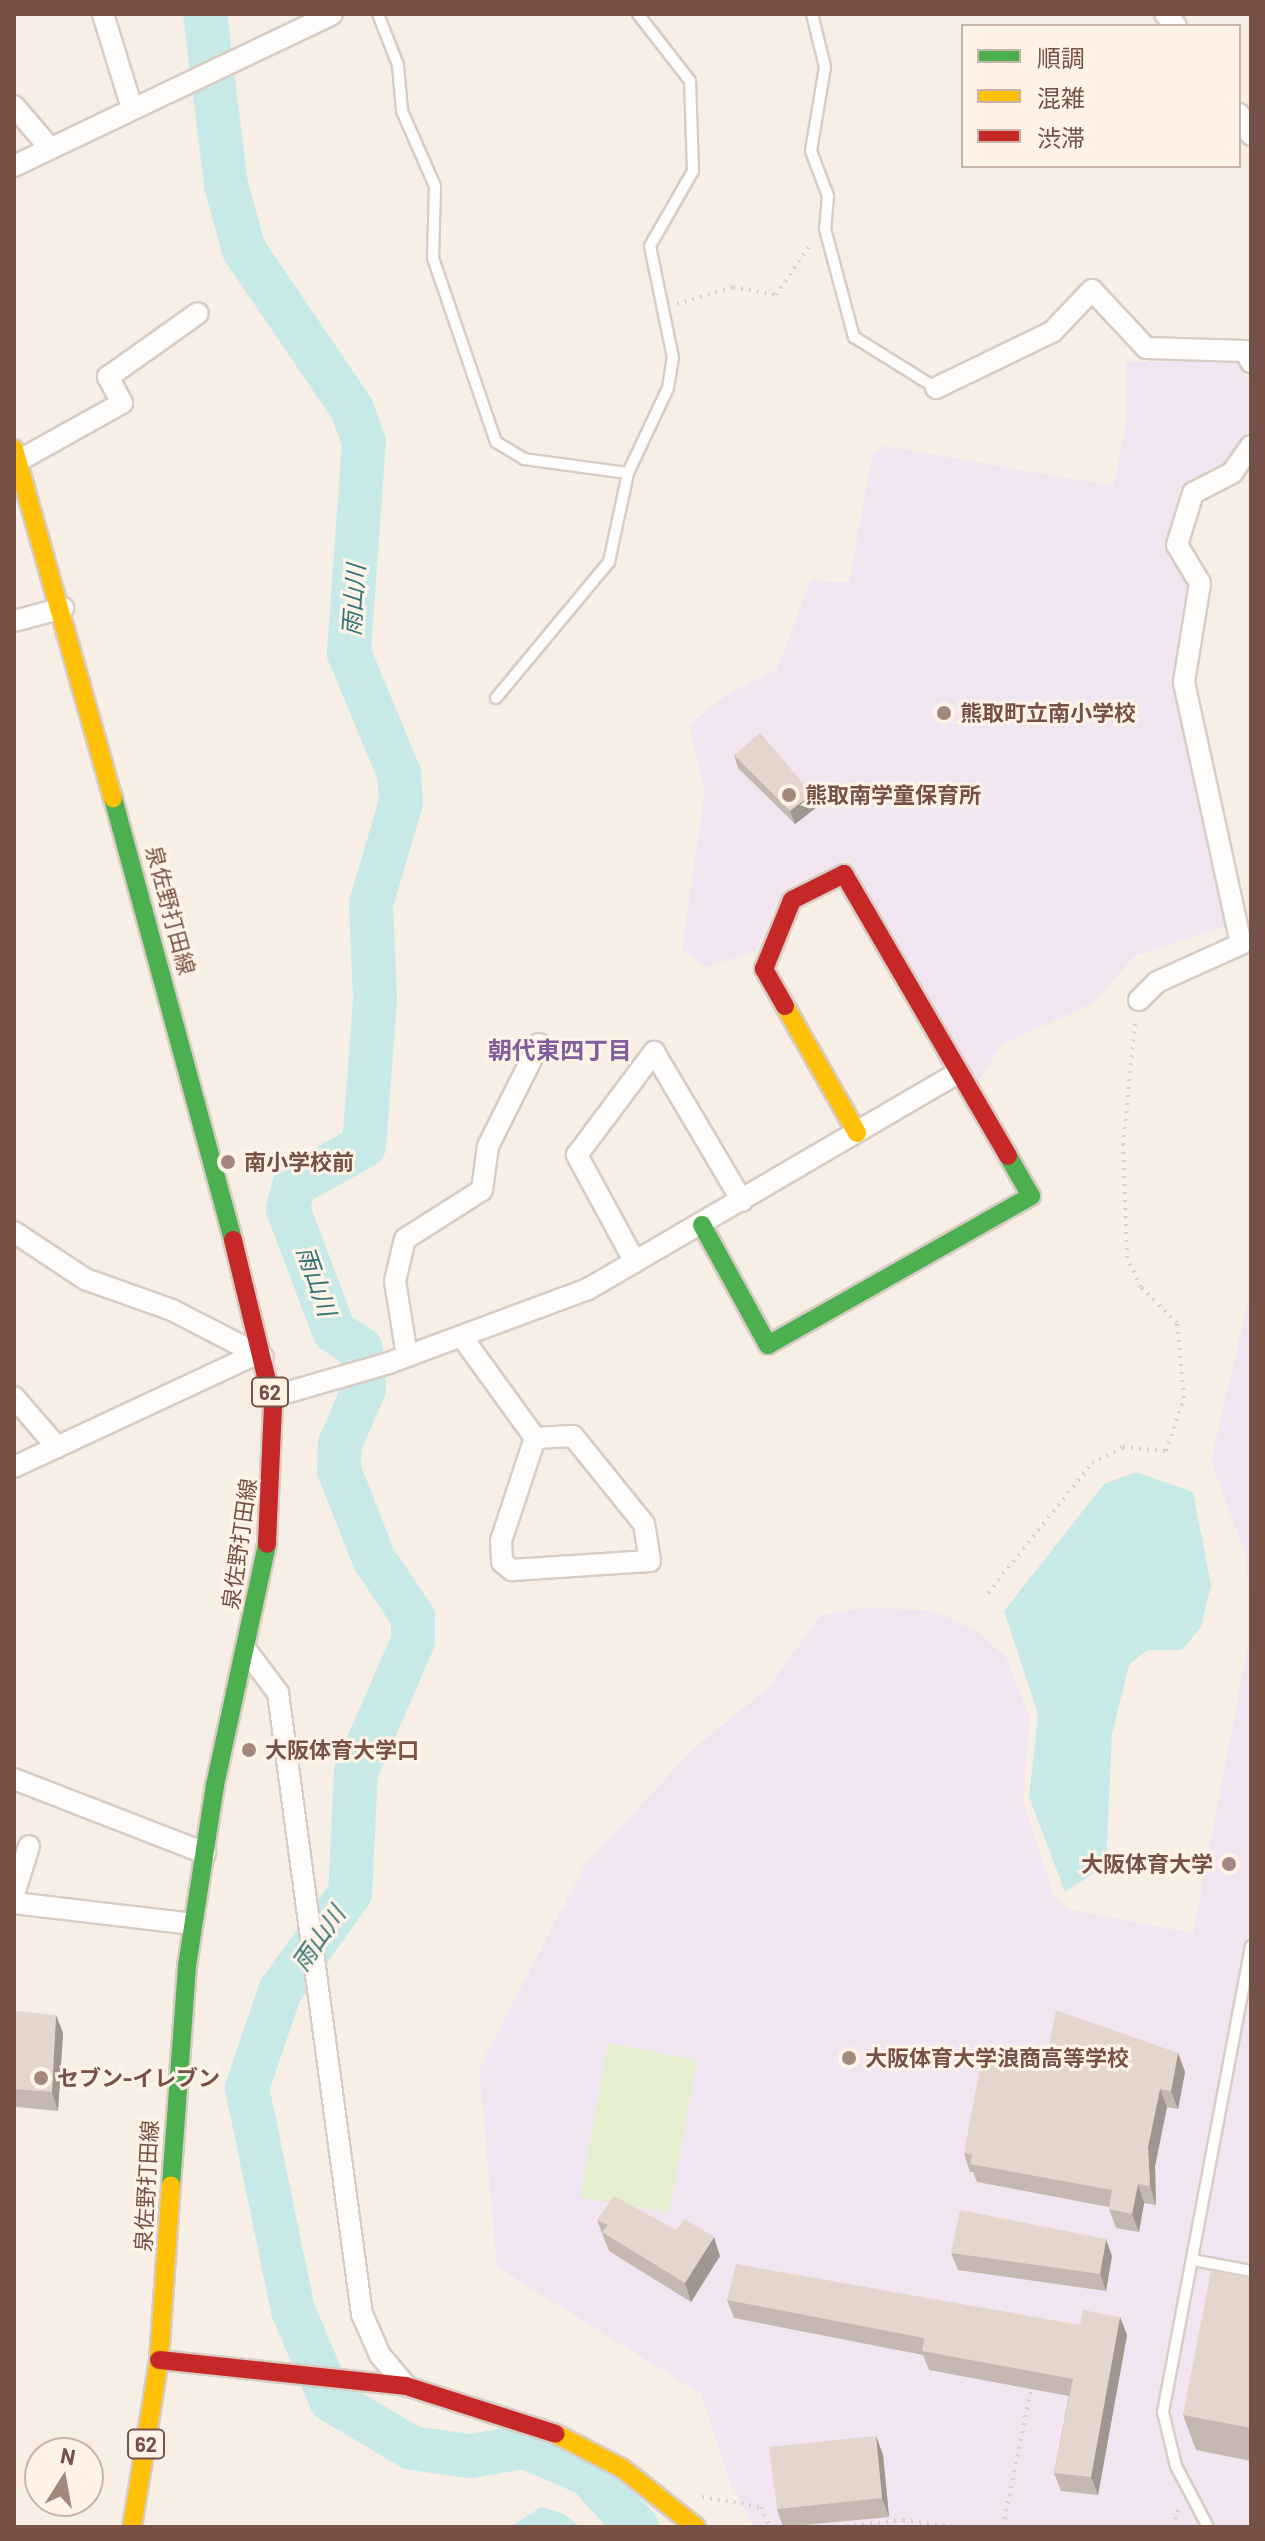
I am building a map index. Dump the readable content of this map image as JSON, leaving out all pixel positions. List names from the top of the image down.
{
  "streets": {
    "main road": ["泉佐野打田線", "62"]
  },
  "districts": ["朝代東四丁目"],
  "water": ["雨山川"],
  "places": [
    "熊取町立南小学校",
    "熊取南学童保育所",
    "南小学校前",
    "大阪体育大学口",
    "大阪体育大学",
    "大阪体育大学浪商高等学校",
    "セブン-イレブン"
  ],
  "legend": ["順調", "混雑", "渋滞"],
  "north": "top"
}
